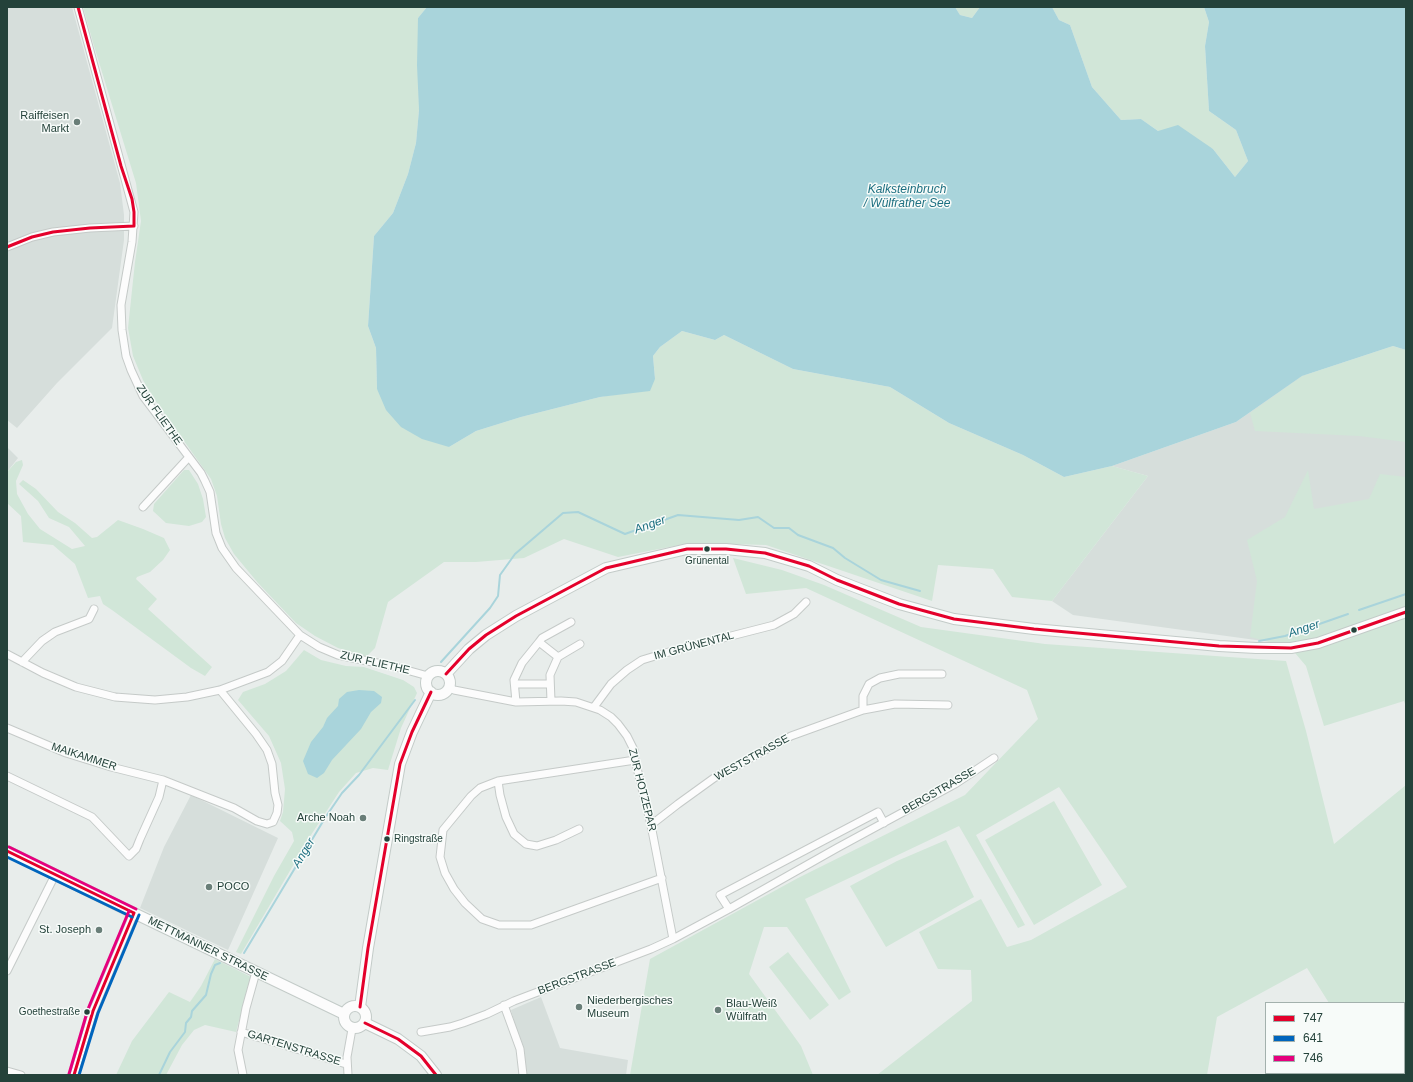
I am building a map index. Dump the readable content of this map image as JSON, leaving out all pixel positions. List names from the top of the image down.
{
  "streets": {
    "street": [
      "ZUR FLIETHE",
      "IM GRÜNENTAL",
      "MAIKAMMER",
      "WESTSTRASSE",
      "ZUR HOTZEPAR",
      "BERGSTRASSE",
      "METTMANNER STRASSE",
      "GARTENSTRASSE"
    ]
  },
  "crossings": [
    ["ZUR FLIETHE", "ZUR HOTZEPAR"],
    ["IM GRÜNENTAL", "ZUR HOTZEPAR"],
    ["WESTSTRASSE", "ZUR HOTZEPAR"],
    ["ZUR HOTZEPAR", "BERGSTRASSE"]
  ],
  "water": ["Kalksteinbruch / Wülfrather See", "Anger"],
  "places": [
    "Raiffeisen Markt",
    "Grünental",
    "Arche Noah",
    "Ringstraße",
    "POCO",
    "St. Joseph",
    "Niederbergisches Museum",
    "Blau-Weiß Wülfrath",
    "Goethestraße"
  ],
  "lines": ["transit line 747", "transit line 746", "transit line 641"],
  "legend": ["747", "641", "746"]
}
